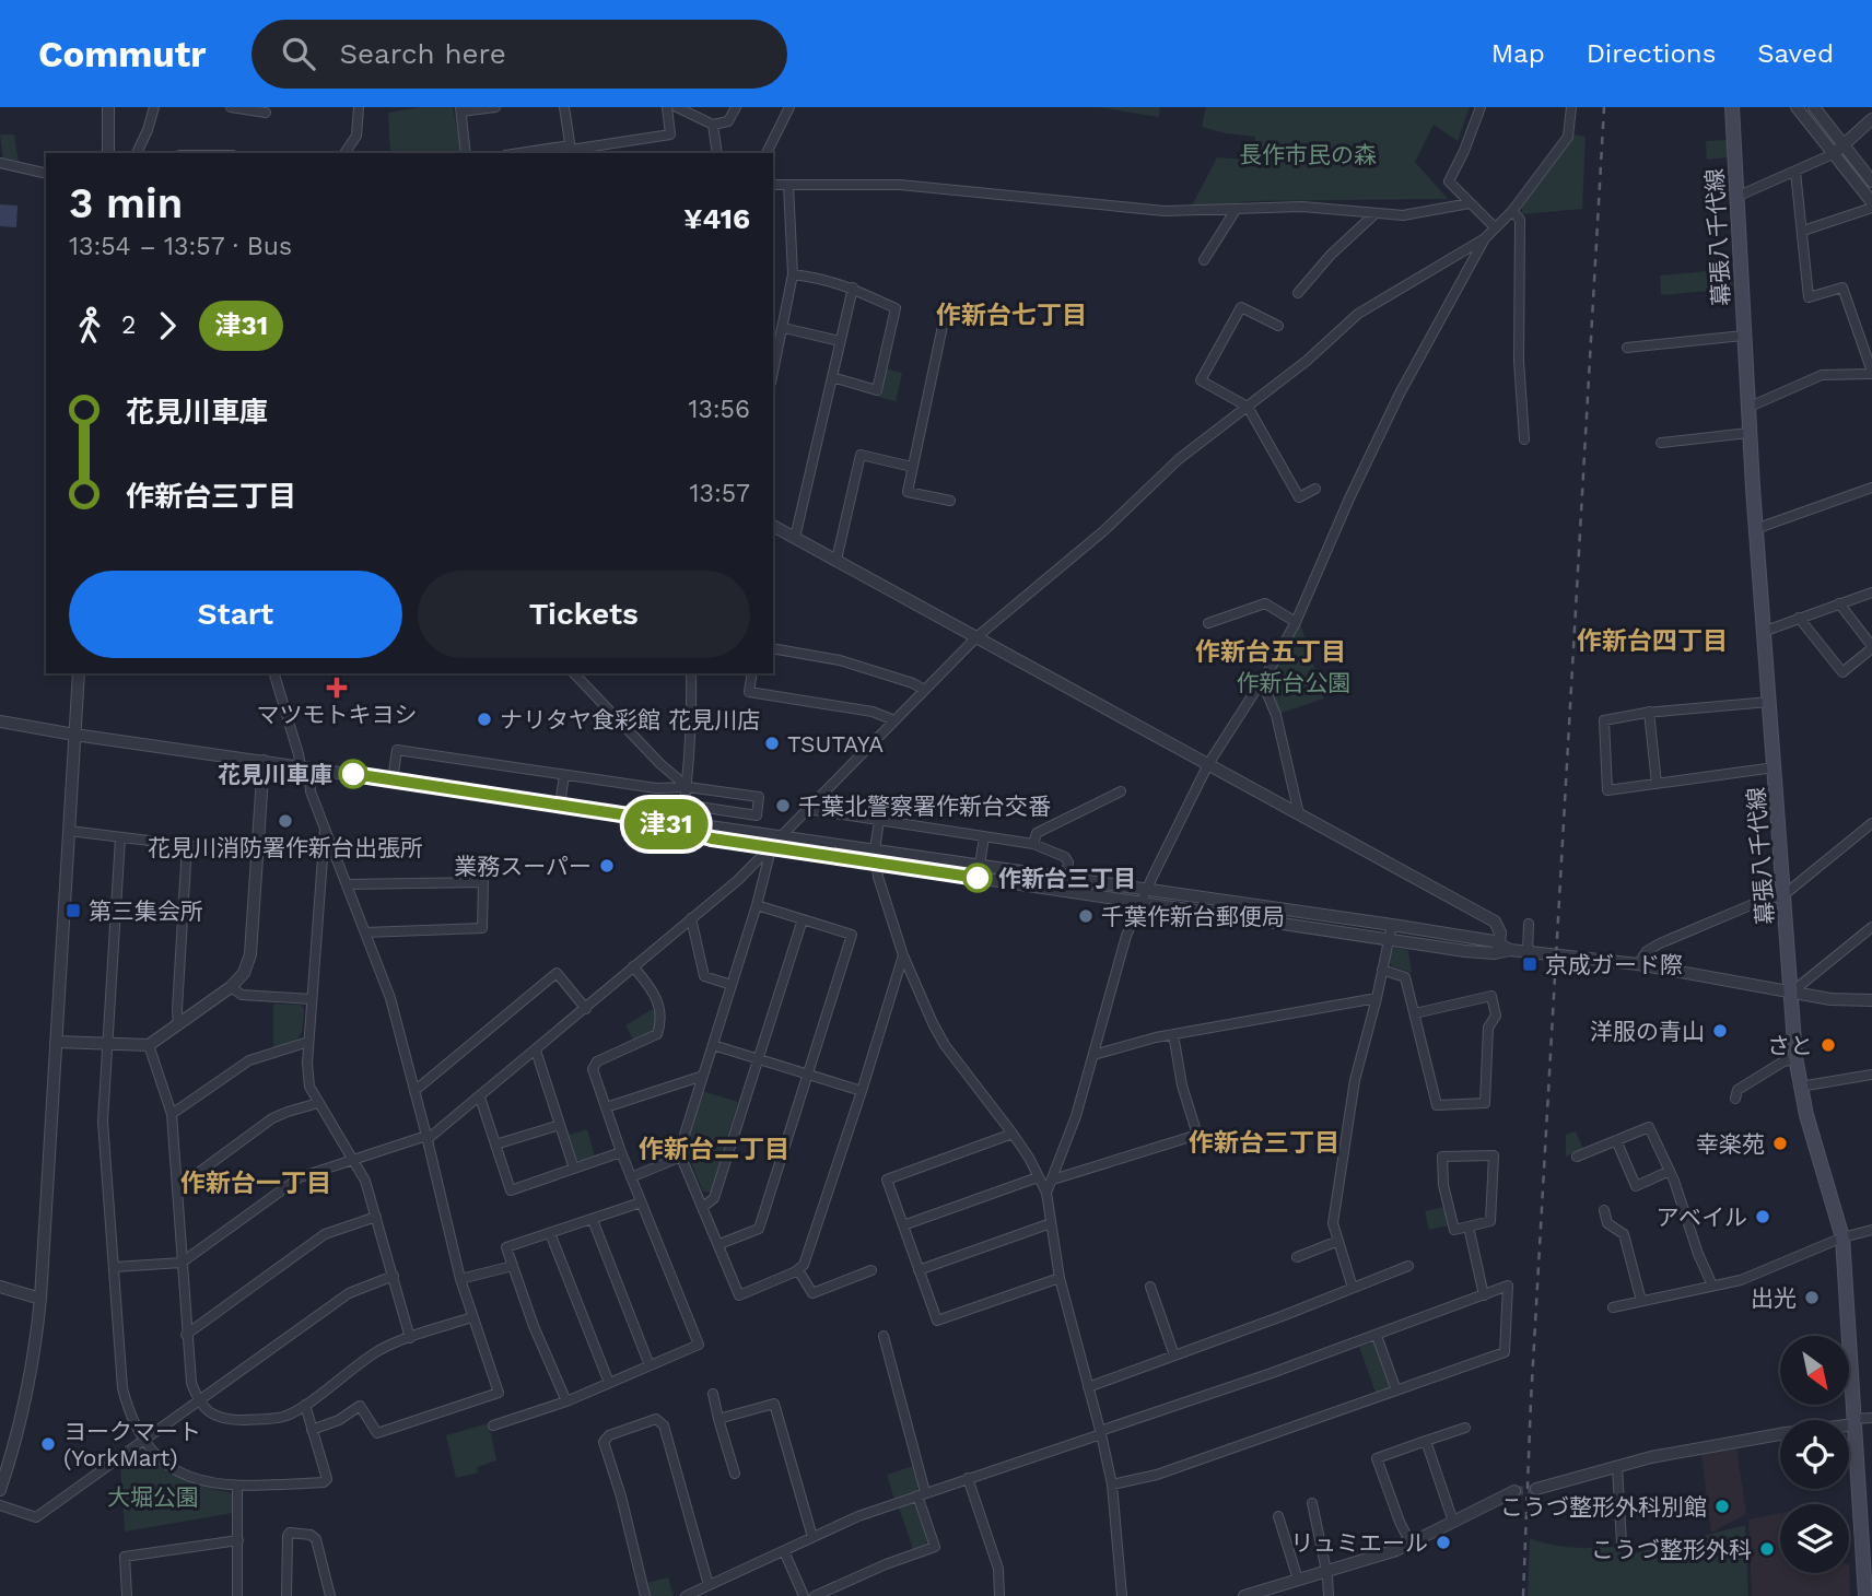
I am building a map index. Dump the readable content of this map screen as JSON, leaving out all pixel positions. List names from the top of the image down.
{
  "streets": {
    "main road": ["幕張八千代線"]
  },
  "districts": [
    "作新台七丁目",
    "作新台四丁目",
    "作新台五丁目",
    "作新台三丁目",
    "作新台二丁目",
    "作新台一丁目"
  ],
  "parks": ["長作市民の森", "作新台公園", "大堀公園"],
  "places": {
    "health": ["マツモトキヨシ"],
    "other": [
      "ナリタヤ食彩館 花見川店",
      "TSUTAYA",
      "花見川車庫",
      "千葉北警察署作新台交番",
      "花見川消防署作新台出張所",
      "業務スーパー",
      "作新台三丁目",
      "千葉作新台郵便局",
      "洋服の青山",
      "さと",
      "幸楽苑",
      "アベイル",
      "出光",
      "ヨークマート (YorkMart)",
      "こうづ整形外科別館",
      "リュミエール",
      "こうづ整形外科"
    ],
    "transit": ["第三集会所", "京成ガード際"]
  },
  "lines": ["bus line 津31"],
  "north": "bottom right",
  "page": {
    "header": "Commutr",
    "search": "Search here",
    "nav": ["Map", "Directions", "Saved"],
    "on_map": "津31",
    "heading": ["3 min", "13:54 – 13:57 · Bus", "¥416"],
    "legs": ["2", "津31"],
    "list": [
      {
        "name": "花見川車庫",
        "value": "13:56"
      },
      {
        "name": "作新台三丁目",
        "value": "13:57"
      }
    ],
    "buttons": ["Start", "Tickets"]
  }
}
